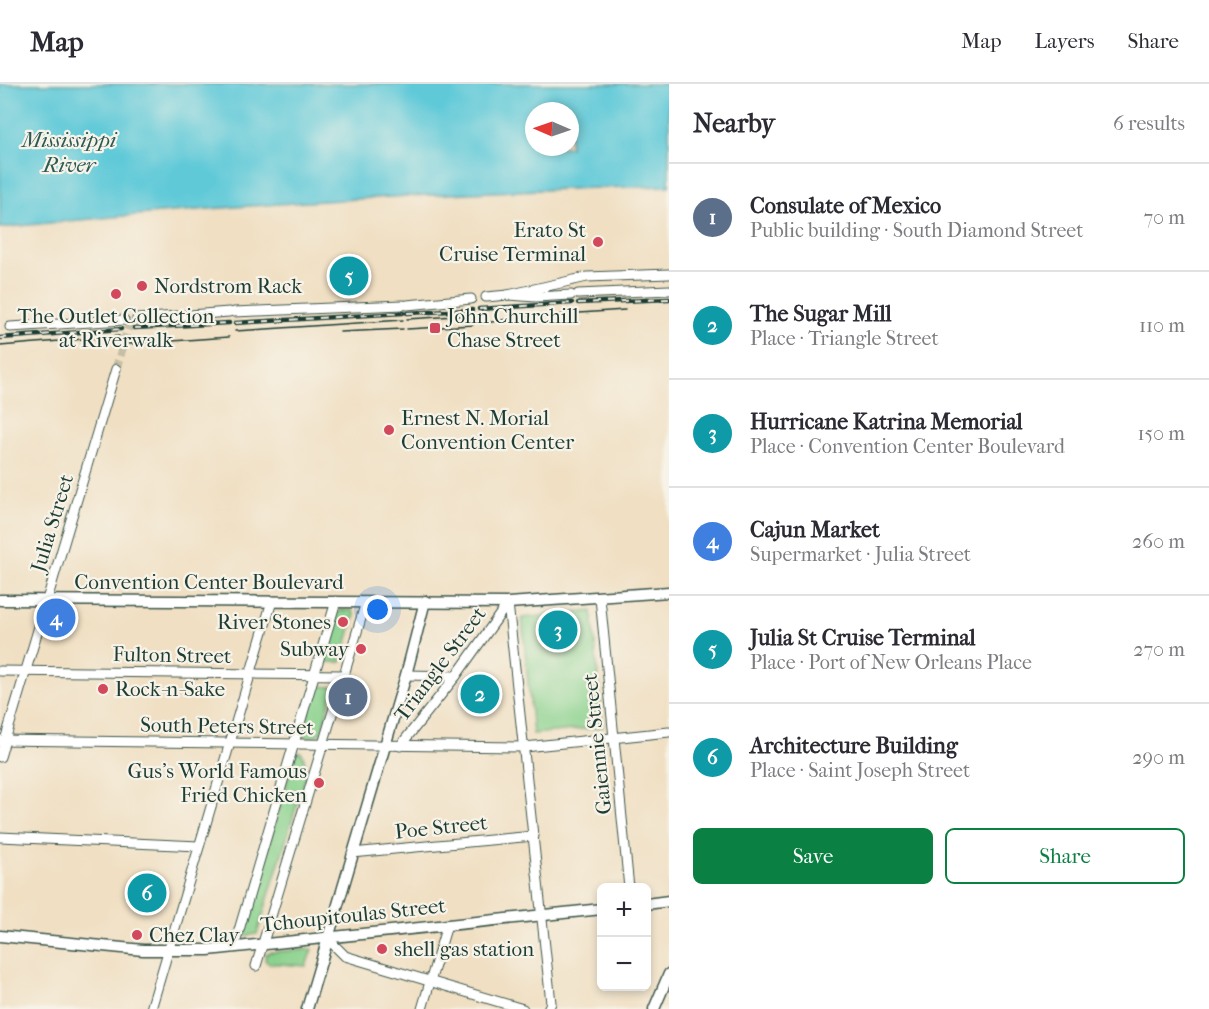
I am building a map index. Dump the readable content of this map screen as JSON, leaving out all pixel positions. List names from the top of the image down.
{
  "streets": {
    "street": [
      "Julia Street",
      "Convention Center Boulevard",
      "Fulton Street",
      "Triangle Street",
      "South Peters Street",
      "Gaiennie Street",
      "Poe Street",
      "Tchoupitoulas Street"
    ]
  },
  "crossings": [
    ["Julia Street", "Convention Center Boulevard"],
    ["Julia Street", "Fulton Street"],
    ["Julia Street", "South Peters Street"],
    ["Convention Center Boulevard", "Triangle Street"],
    ["Convention Center Boulevard", "Gaiennie Street"],
    ["Triangle Street", "South Peters Street"],
    ["South Peters Street", "Gaiennie Street"]
  ],
  "water": ["Mississippi River"],
  "places": {
    "other": [
      "Erato St Cruise Terminal",
      "Nordstrom Rack",
      "The Outlet Collection at Riverwalk",
      "Ernest N. Morial Convention Center",
      "River Stones",
      "Subway",
      "Rock-n-Sake",
      "Gus’s World Famous Fried Chicken",
      "Chez Clay",
      "shell gas station"
    ],
    "transit": ["John Churchill Chase Street"]
  },
  "north": "left",
  "page": {
    "header": "Map",
    "nav": ["Map", "Layers", "Share"],
    "heading": ["Nearby", "6 results"],
    "list": [
      {
        "mark": "1",
        "name": "Consulate of Mexico",
        "note": "Public building · South Diamond Street",
        "value": "70 m"
      },
      {
        "mark": "2",
        "name": "The Sugar Mill",
        "note": "Place · Triangle Street",
        "value": "110 m"
      },
      {
        "mark": "3",
        "name": "Hurricane Katrina Memorial",
        "note": "Place · Convention Center Boulevard",
        "value": "150 m"
      },
      {
        "mark": "4",
        "name": "Cajun Market",
        "note": "Supermarket · Julia Street",
        "value": "260 m"
      },
      {
        "mark": "5",
        "name": "Julia St Cruise Terminal",
        "note": "Place · Port of New Orleans Place",
        "value": "270 m"
      },
      {
        "mark": "6",
        "name": "Architecture Building",
        "note": "Place · Saint Joseph Street",
        "value": "290 m"
      }
    ],
    "pins": [
      "5",
      "4",
      "3",
      "2",
      "1",
      "6"
    ],
    "buttons": ["Save", "Share"],
    "map_buttons": ["+", "−"]
  }
}
